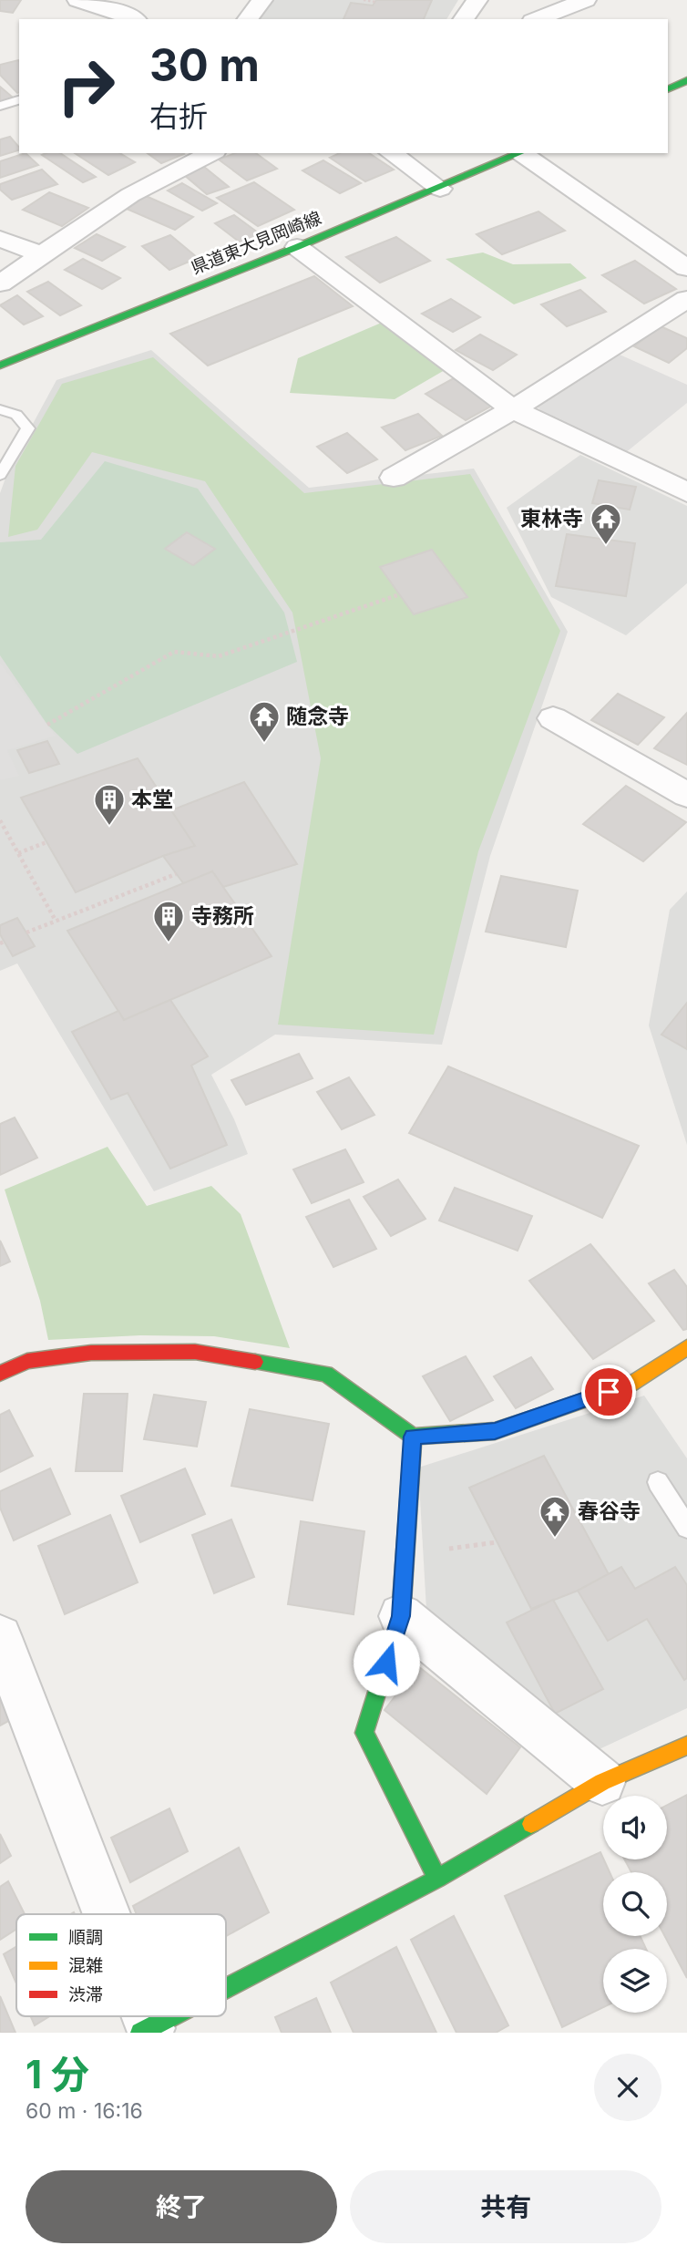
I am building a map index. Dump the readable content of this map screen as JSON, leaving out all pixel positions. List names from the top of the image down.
{
  "streets": {
    "street": ["県道東大見岡崎線"]
  },
  "places": {
    "temple": ["東林寺", "随念寺", "春谷寺"],
    "building": ["本堂", "寺務所"]
  },
  "legend": ["順調", "混雑", "渋滞"],
  "page": {
    "turn": ["30 m", "右折"],
    "heading": ["1 分", "60 m · 16:16"],
    "buttons": ["終了", "共有"]
  }
}
